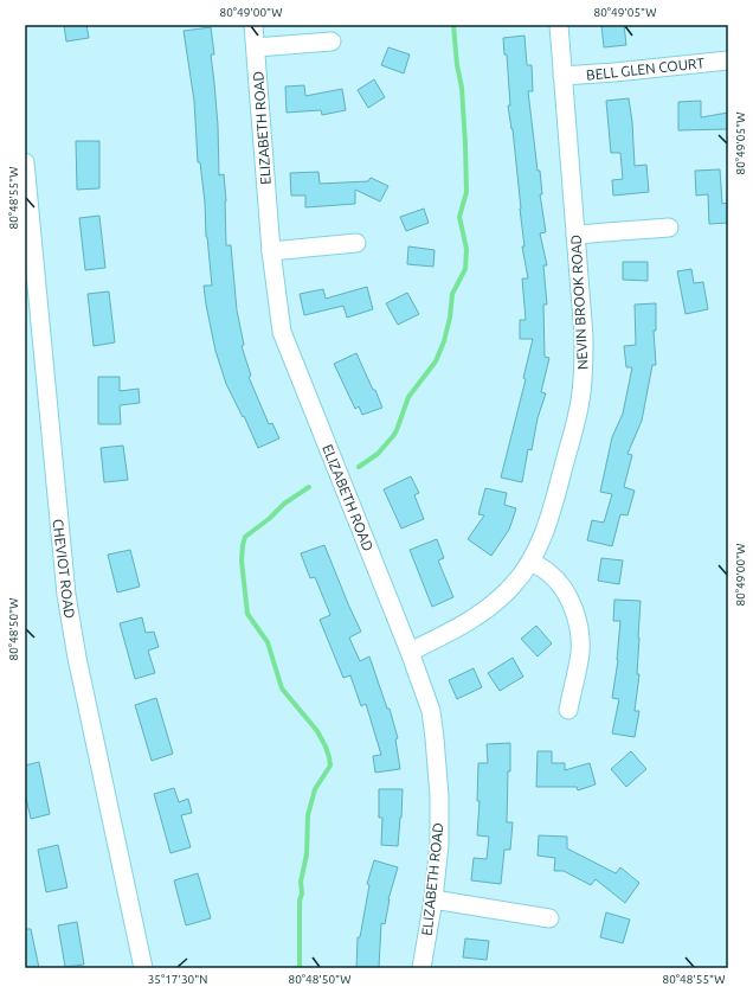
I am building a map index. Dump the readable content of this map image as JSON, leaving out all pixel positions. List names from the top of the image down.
{
  "streets": {
    "street": [
      "BELL GLEN COURT",
      "ELIZABETH ROAD",
      "NEVIN BROOK ROAD",
      "CHEVIOT ROAD"
    ]
  },
  "crossings": [
    ["BELL GLEN COURT", "NEVIN BROOK ROAD"],
    ["ELIZABETH ROAD", "NEVIN BROOK ROAD"]
  ],
  "coordinates": [
    "80°49'00\"W",
    "80°49'05\"W",
    "80°48'55\"W",
    "80°48'50\"W",
    "35°17'30\"N"
  ]
}
